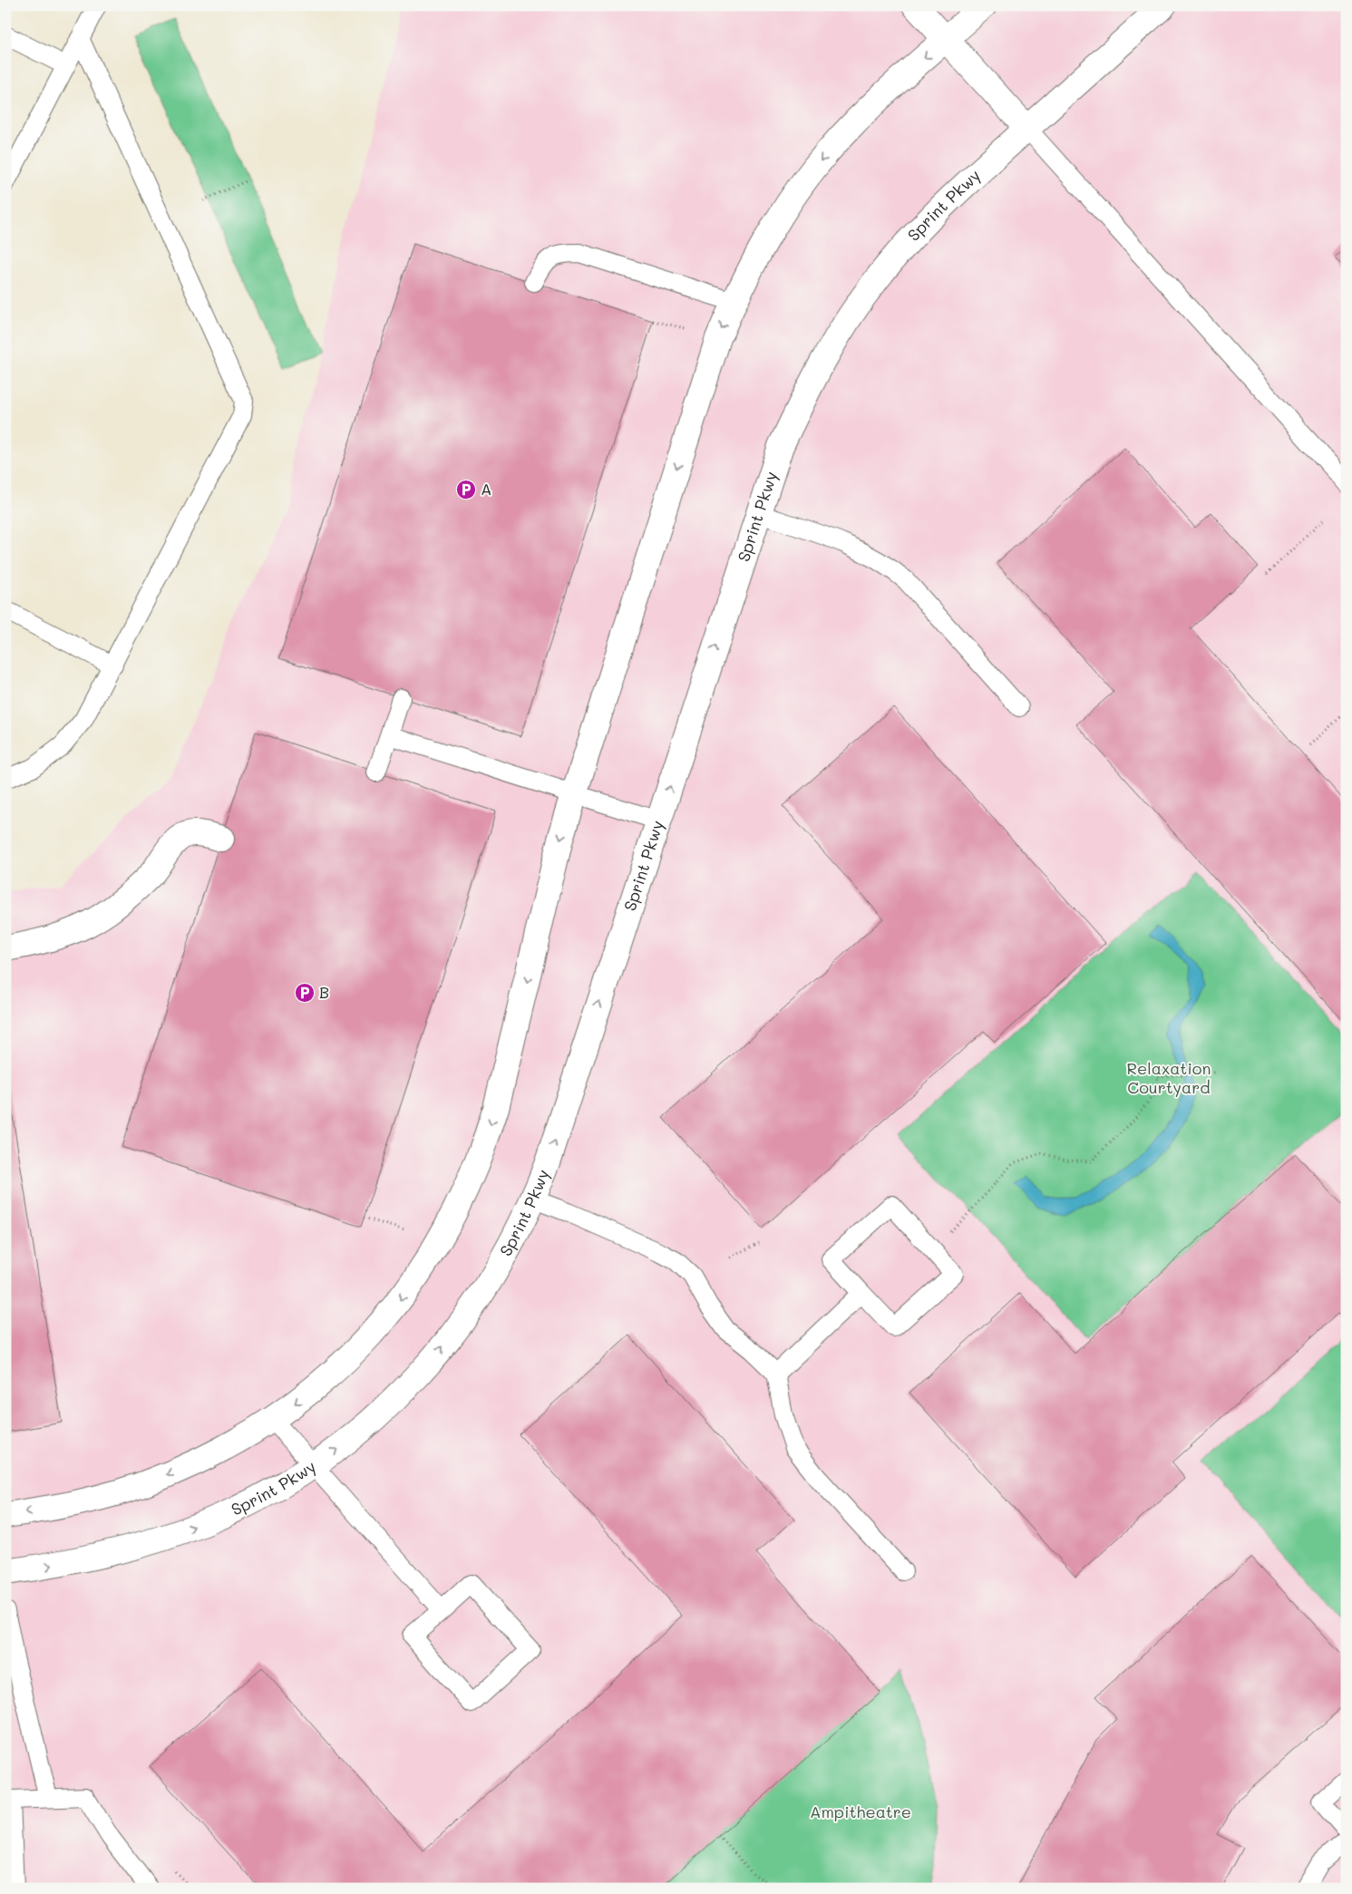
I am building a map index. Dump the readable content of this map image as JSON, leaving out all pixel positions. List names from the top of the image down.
{
  "streets": {
    "street": ["Sprint Pkwy"]
  },
  "parks": ["Relaxation Courtyard", "Ampitheatre"],
  "places": {
    "parking": ["A", "B"]
  }
}
